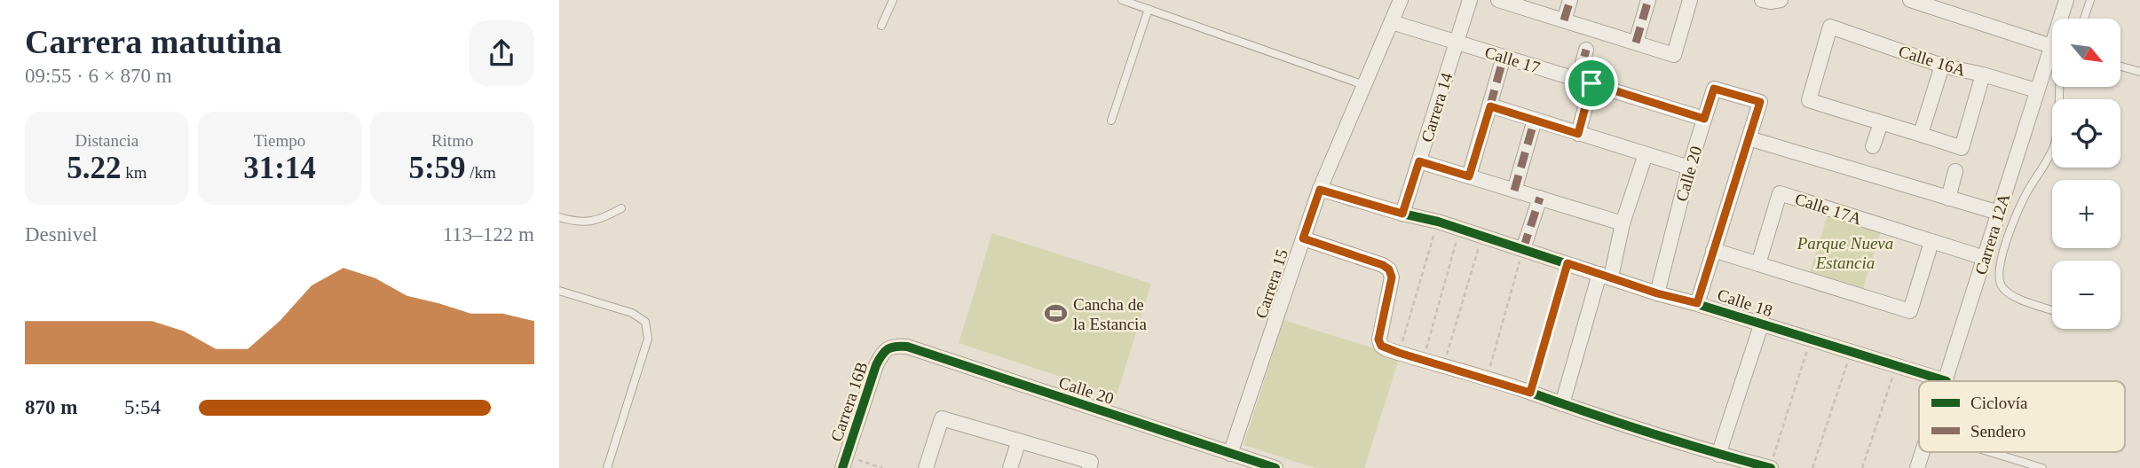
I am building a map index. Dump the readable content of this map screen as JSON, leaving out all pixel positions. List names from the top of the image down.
{
  "streets": {
    "street": [
      "Calle 17",
      "Calle 16A",
      "Carrera 14",
      "Calle 20",
      "Calle 17A",
      "Carrera 12A",
      "Carrera 15",
      "Calle 18",
      "Carrera 16B"
    ]
  },
  "crossings": [
    ["Calle 17", "Carrera 14"],
    ["Calle 17", "Calle 20"],
    ["Calle 17", "Carrera 15"],
    ["Calle 16A", "Carrera 12A"],
    ["Carrera 14", "Calle 18"],
    ["Calle 20", "Carrera 15"],
    ["Calle 20", "Calle 18"],
    ["Calle 20", "Carrera 16B"],
    ["Calle 17A", "Carrera 12A"],
    ["Carrera 12A", "Calle 18"],
    ["Carrera 15", "Calle 18"]
  ],
  "parks": ["Parque Nueva Estancia"],
  "places": {
    "sports": ["Cancha de la Estancia"]
  },
  "legend": ["Ciclovía", "Sendero"],
  "north": "bottom right",
  "page": {
    "heading": ["Carrera matutina", "09:55 · 6 × 870 m"],
    "map_buttons": ["+", "−"],
    "stats": [
      ["Distancia", "5.22 km"],
      ["Tiempo", "31:14"],
      ["Ritmo", "5:59 /km"]
    ],
    "chart": ["Desnivel", "113–122 m"],
    "list": [
      {
        "name": "870 m",
        "note": "5:54"
      }
    ]
  }
}
